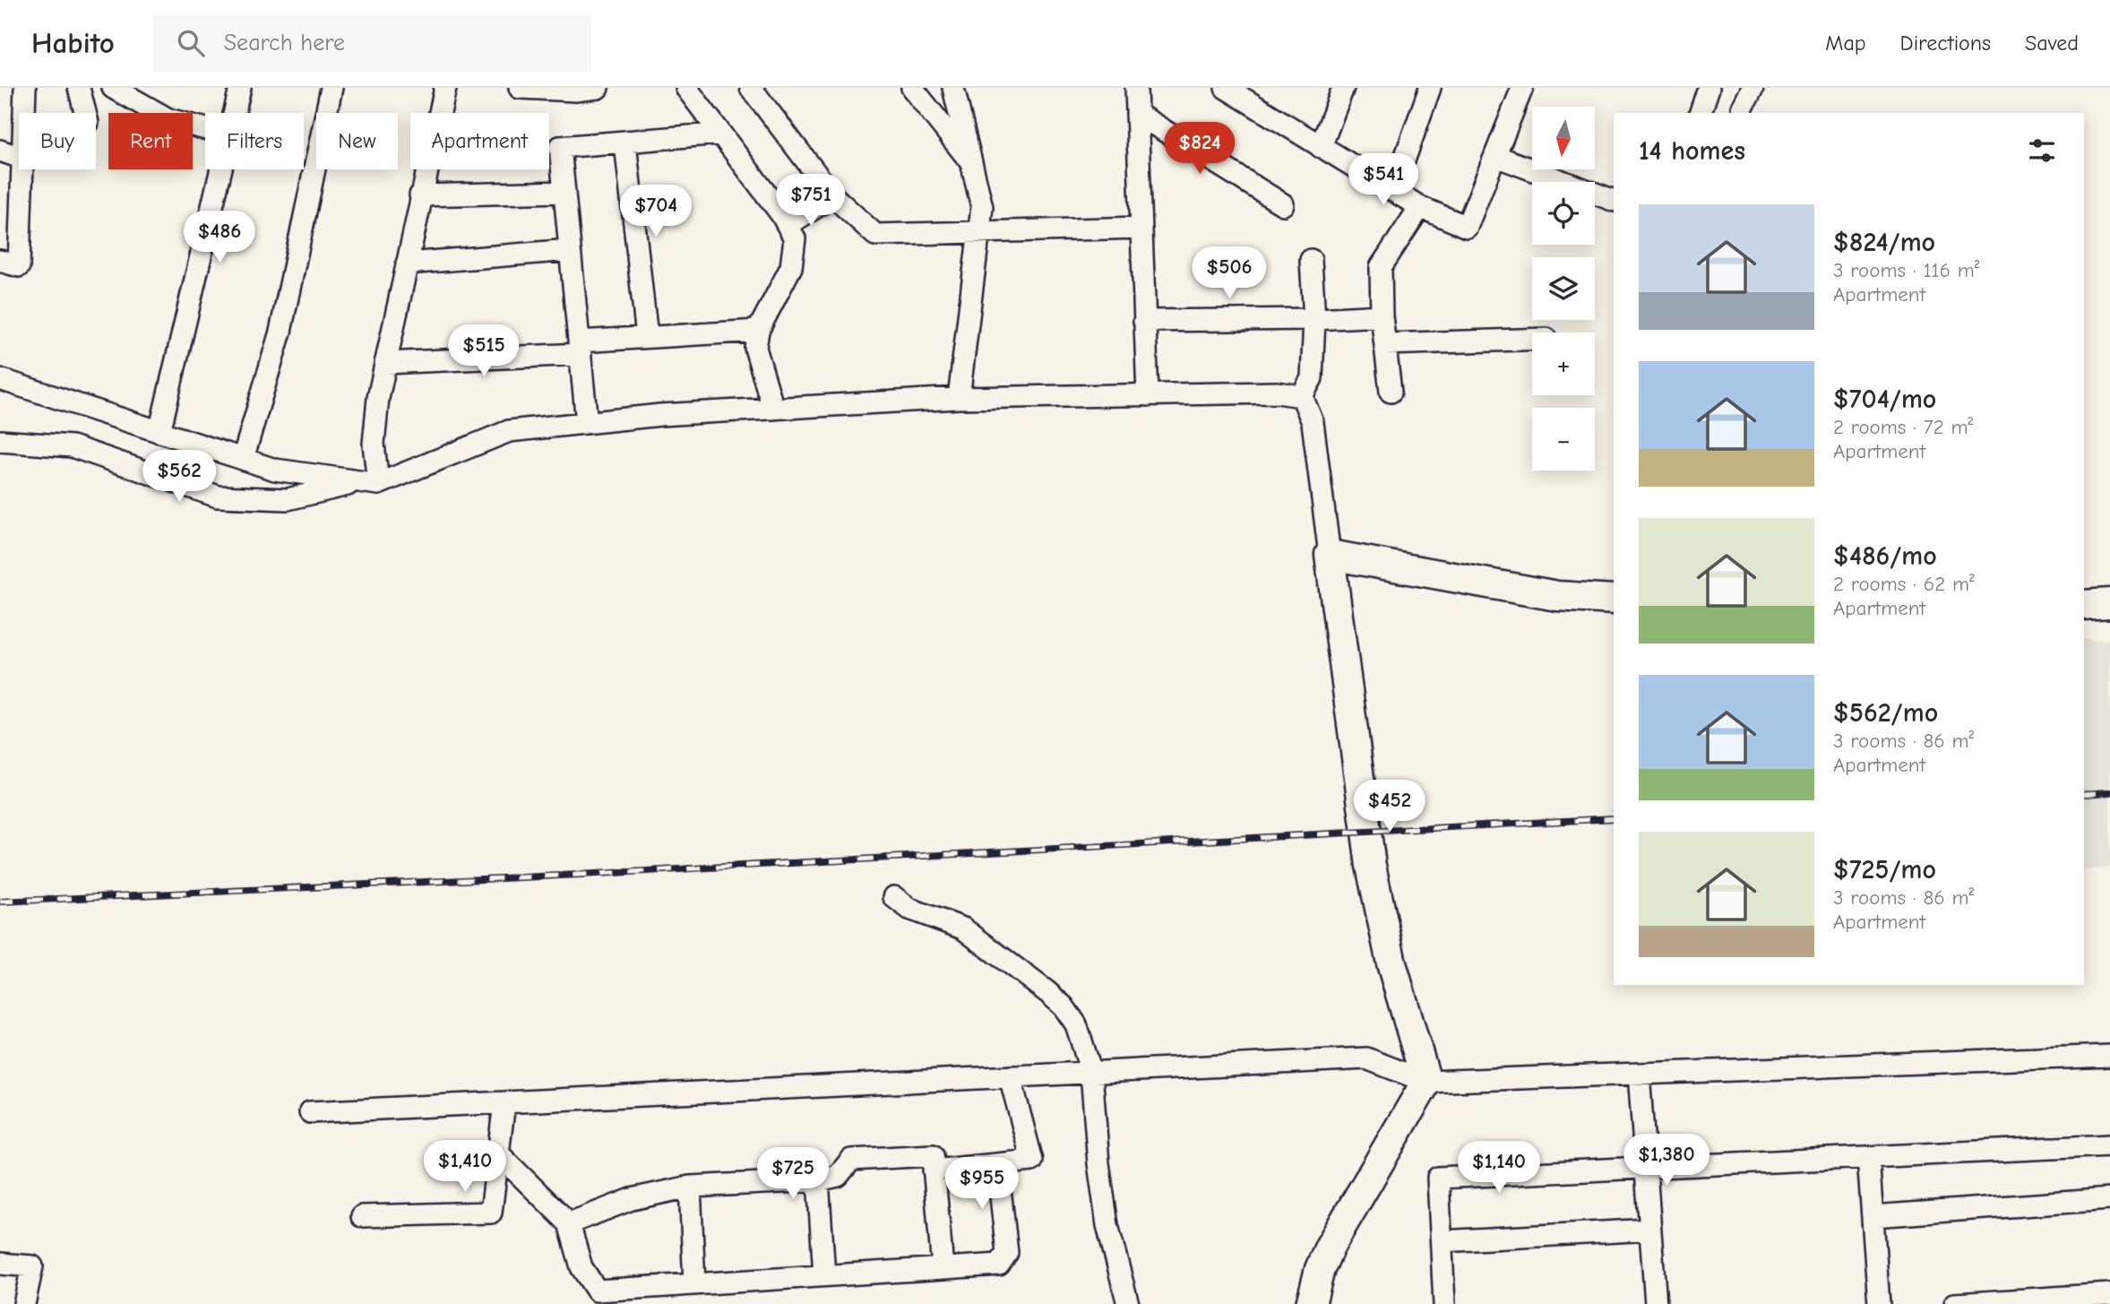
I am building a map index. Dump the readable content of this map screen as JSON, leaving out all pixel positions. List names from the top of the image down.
{
  "north": "bottom",
  "page": {
    "header": "Habito",
    "search": "Search here",
    "nav": ["Map", "Directions", "Saved"],
    "map_buttons": ["+", "−"],
    "chip": [
      "Buy",
      "Rent",
      "Filters",
      "New",
      "Apartment"
    ],
    "heading": "14 homes",
    "price": [
      "$824",
      "$541",
      "$751",
      "$704",
      "$486",
      "$506",
      "$515",
      "$562",
      "$452",
      "$1,380",
      "$1,410",
      "$1,140",
      "$725",
      "$955"
    ],
    "list": [
      {
        "name": "$824/mo",
        "note": "3 rooms · 116 m² · Apartment"
      },
      {
        "name": "$704/mo",
        "note": "2 rooms · 72 m² · Apartment"
      },
      {
        "name": "$486/mo",
        "note": "2 rooms · 62 m² · Apartment"
      },
      {
        "name": "$562/mo",
        "note": "3 rooms · 86 m² · Apartment"
      },
      {
        "name": "$725/mo",
        "note": "3 rooms · 86 m² · Apartment"
      }
    ]
  }
}
